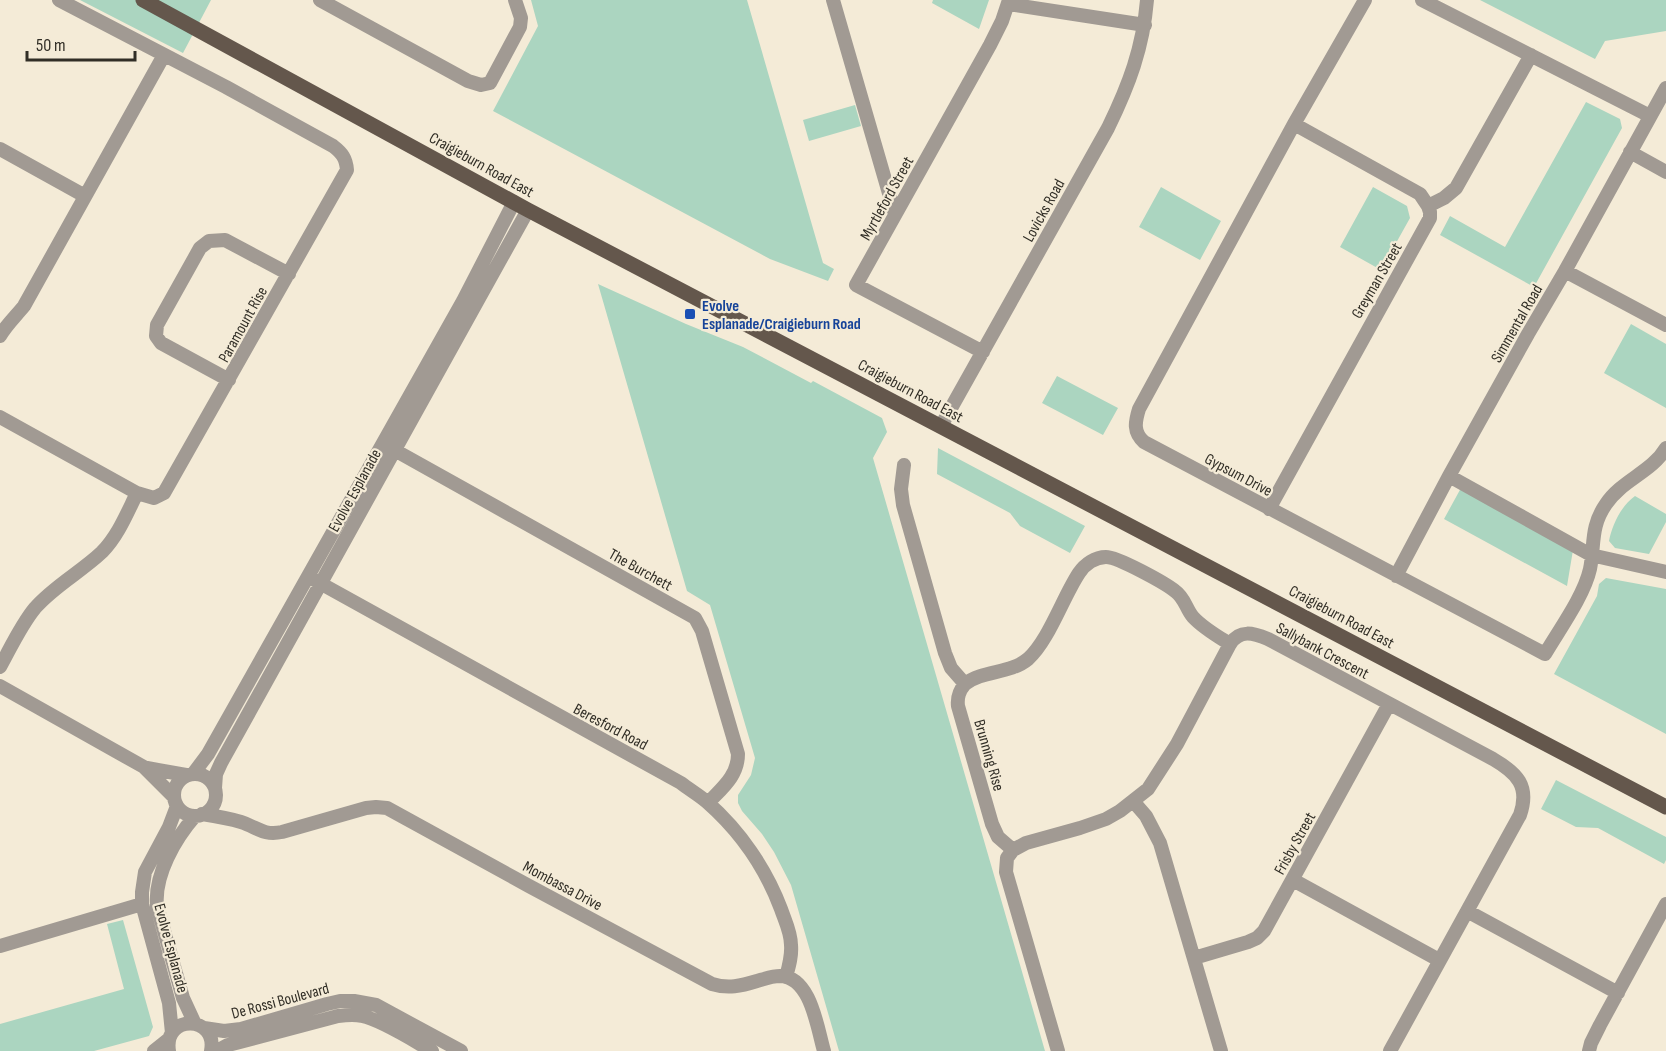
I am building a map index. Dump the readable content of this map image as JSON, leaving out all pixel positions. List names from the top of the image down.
{
  "streets": {
    "main road": ["Craigieburn Road East"],
    "street": [
      "Myrtleford Street",
      "Lovicks Road",
      "Greyman Street",
      "Simmental Road",
      "Paramount Rise",
      "Gypsum Drive",
      "Evolve Esplanade",
      "The Burchett",
      "Sallybank Crescent",
      "Beresford Road",
      "Brunning Rise",
      "Frisby Street",
      "Mombassa Drive",
      "De Rossi Boulevard"
    ]
  },
  "crossings": [
    ["Craigieburn Road East", "Lovicks Road"],
    ["Craigieburn Road East", "Evolve Esplanade"],
    ["Myrtleford Street", "Lovicks Road"],
    ["Greyman Street", "Gypsum Drive"],
    ["Simmental Road", "Gypsum Drive"],
    ["Evolve Esplanade", "The Burchett"],
    ["Evolve Esplanade", "Beresford Road"],
    ["Evolve Esplanade", "Mombassa Drive"],
    ["Evolve Esplanade", "De Rossi Boulevard"],
    ["The Burchett", "Beresford Road"],
    ["Sallybank Crescent", "Frisby Street"],
    ["Beresford Road", "Mombassa Drive"]
  ],
  "places": {
    "transit": ["Evolve Esplanade/Craigieburn Road"]
  },
  "scale_bar": "50 m"
}
